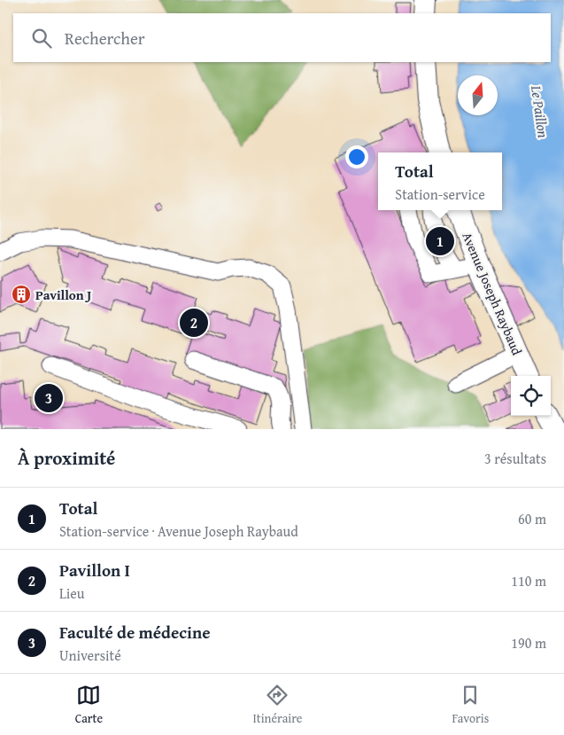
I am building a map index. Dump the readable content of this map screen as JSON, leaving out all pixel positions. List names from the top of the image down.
{
  "streets": {
    "main road": ["Avenue Joseph Raybaud"]
  },
  "water": ["Le Paillon"],
  "places": {
    "building": ["Pavillon J"]
  },
  "north": "top",
  "page": {
    "search": "Rechercher",
    "popup": ["Total", "Station-service"],
    "pins": ["1", "2", "3"],
    "heading": ["À proximité", "3 résultats"],
    "list": [
      {
        "mark": "1",
        "name": "Total",
        "note": "Station-service · Avenue Joseph Raybaud",
        "value": "60 m"
      },
      {
        "mark": "2",
        "name": "Pavillon I",
        "note": "Lieu",
        "value": "110 m"
      },
      {
        "mark": "3",
        "name": "Faculté de médecine",
        "note": "Université",
        "value": "190 m"
      }
    ],
    "nav": ["Carte", "Itinéraire", "Favoris"]
  }
}
